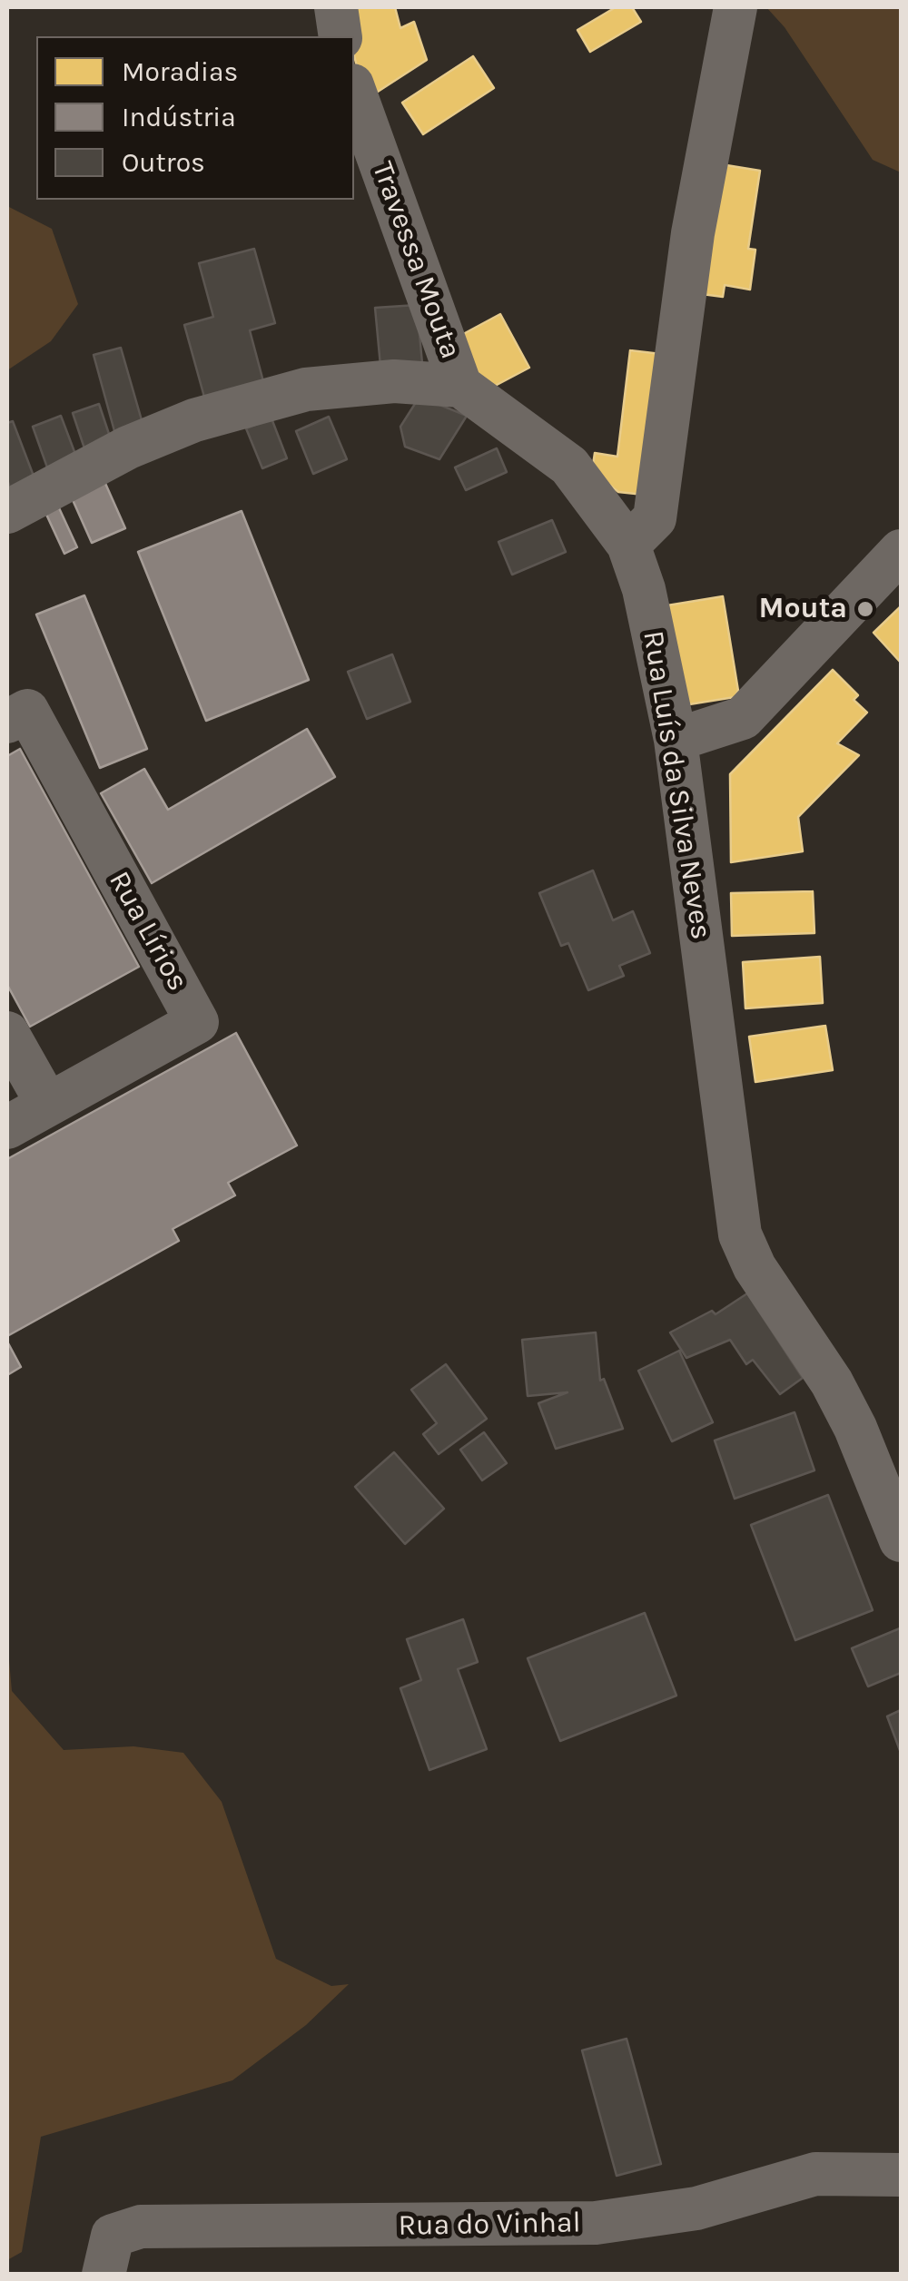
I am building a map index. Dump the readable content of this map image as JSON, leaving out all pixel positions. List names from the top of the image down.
{
  "streets": {
    "street": [
      "Travessa Mouta",
      "Rua Luís da Silva Neves",
      "Rua Lírios",
      "Rua do Vinhal"
    ]
  },
  "crossings": [
    ["Travessa Mouta", "Rua Luís da Silva Neves"]
  ],
  "places": ["Mouta"],
  "legend": ["Moradias", "Indústria", "Outros"]
}
